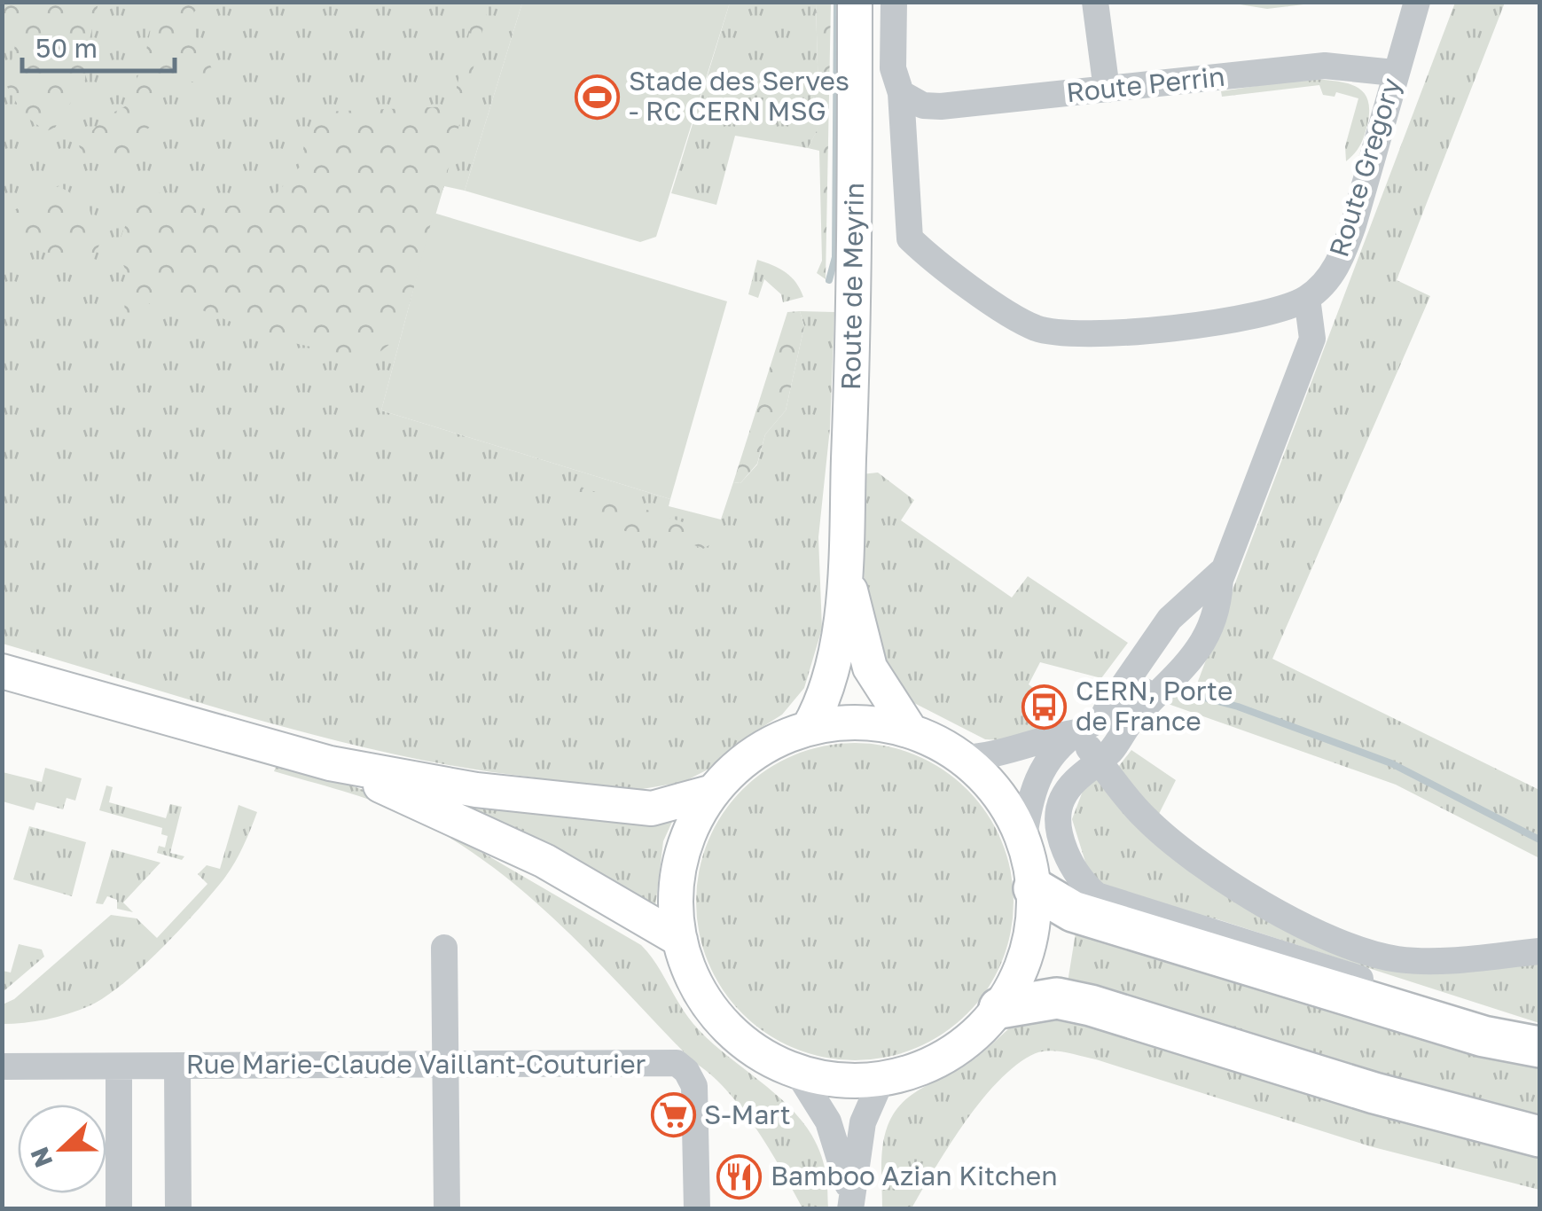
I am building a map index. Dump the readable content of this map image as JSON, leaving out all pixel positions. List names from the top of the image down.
{
  "streets": {
    "main road": ["Route de Meyrin"],
    "street": ["Route Perrin", "Route Gregory", "Rue Marie-Claude Vaillant-Couturier"]
  },
  "crossings": [
    ["Route Perrin", "Route Gregory"]
  ],
  "places": {
    "sports": ["Stade des Serves - RC CERN MSG"],
    "bus stop": ["CERN, Porte de France"],
    "supermarket": ["S-Mart"],
    "restaurant": ["Bamboo Azian Kitchen"]
  },
  "scale_bar": "50 m",
  "north": "left"
}
